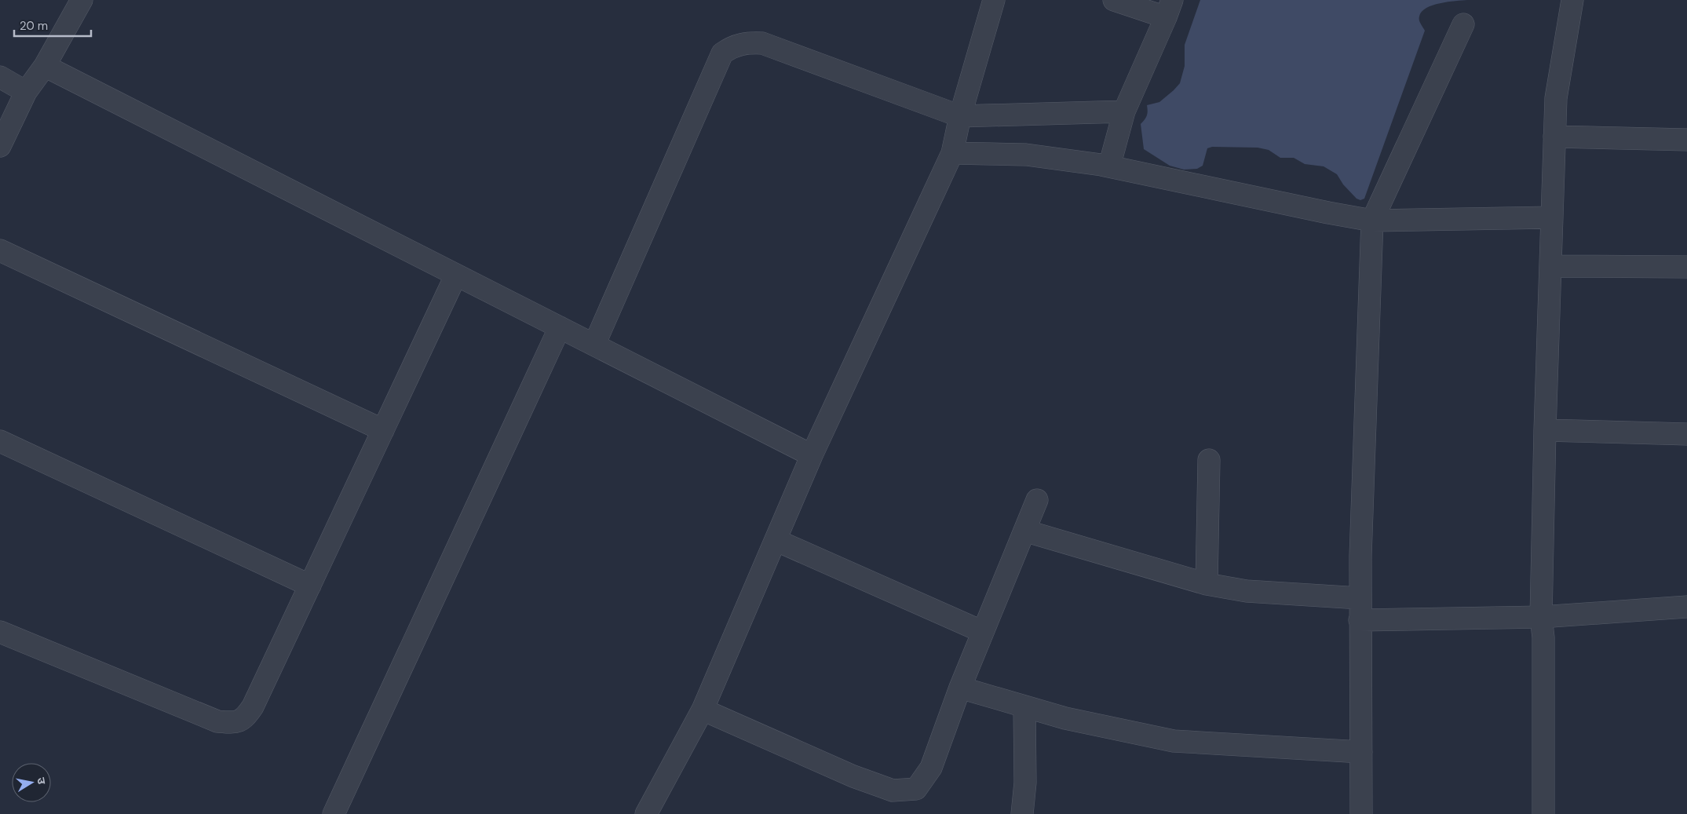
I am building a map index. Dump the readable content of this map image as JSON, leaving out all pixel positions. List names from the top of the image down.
{
  "scale_bar": "20 m",
  "north": "right"
}
